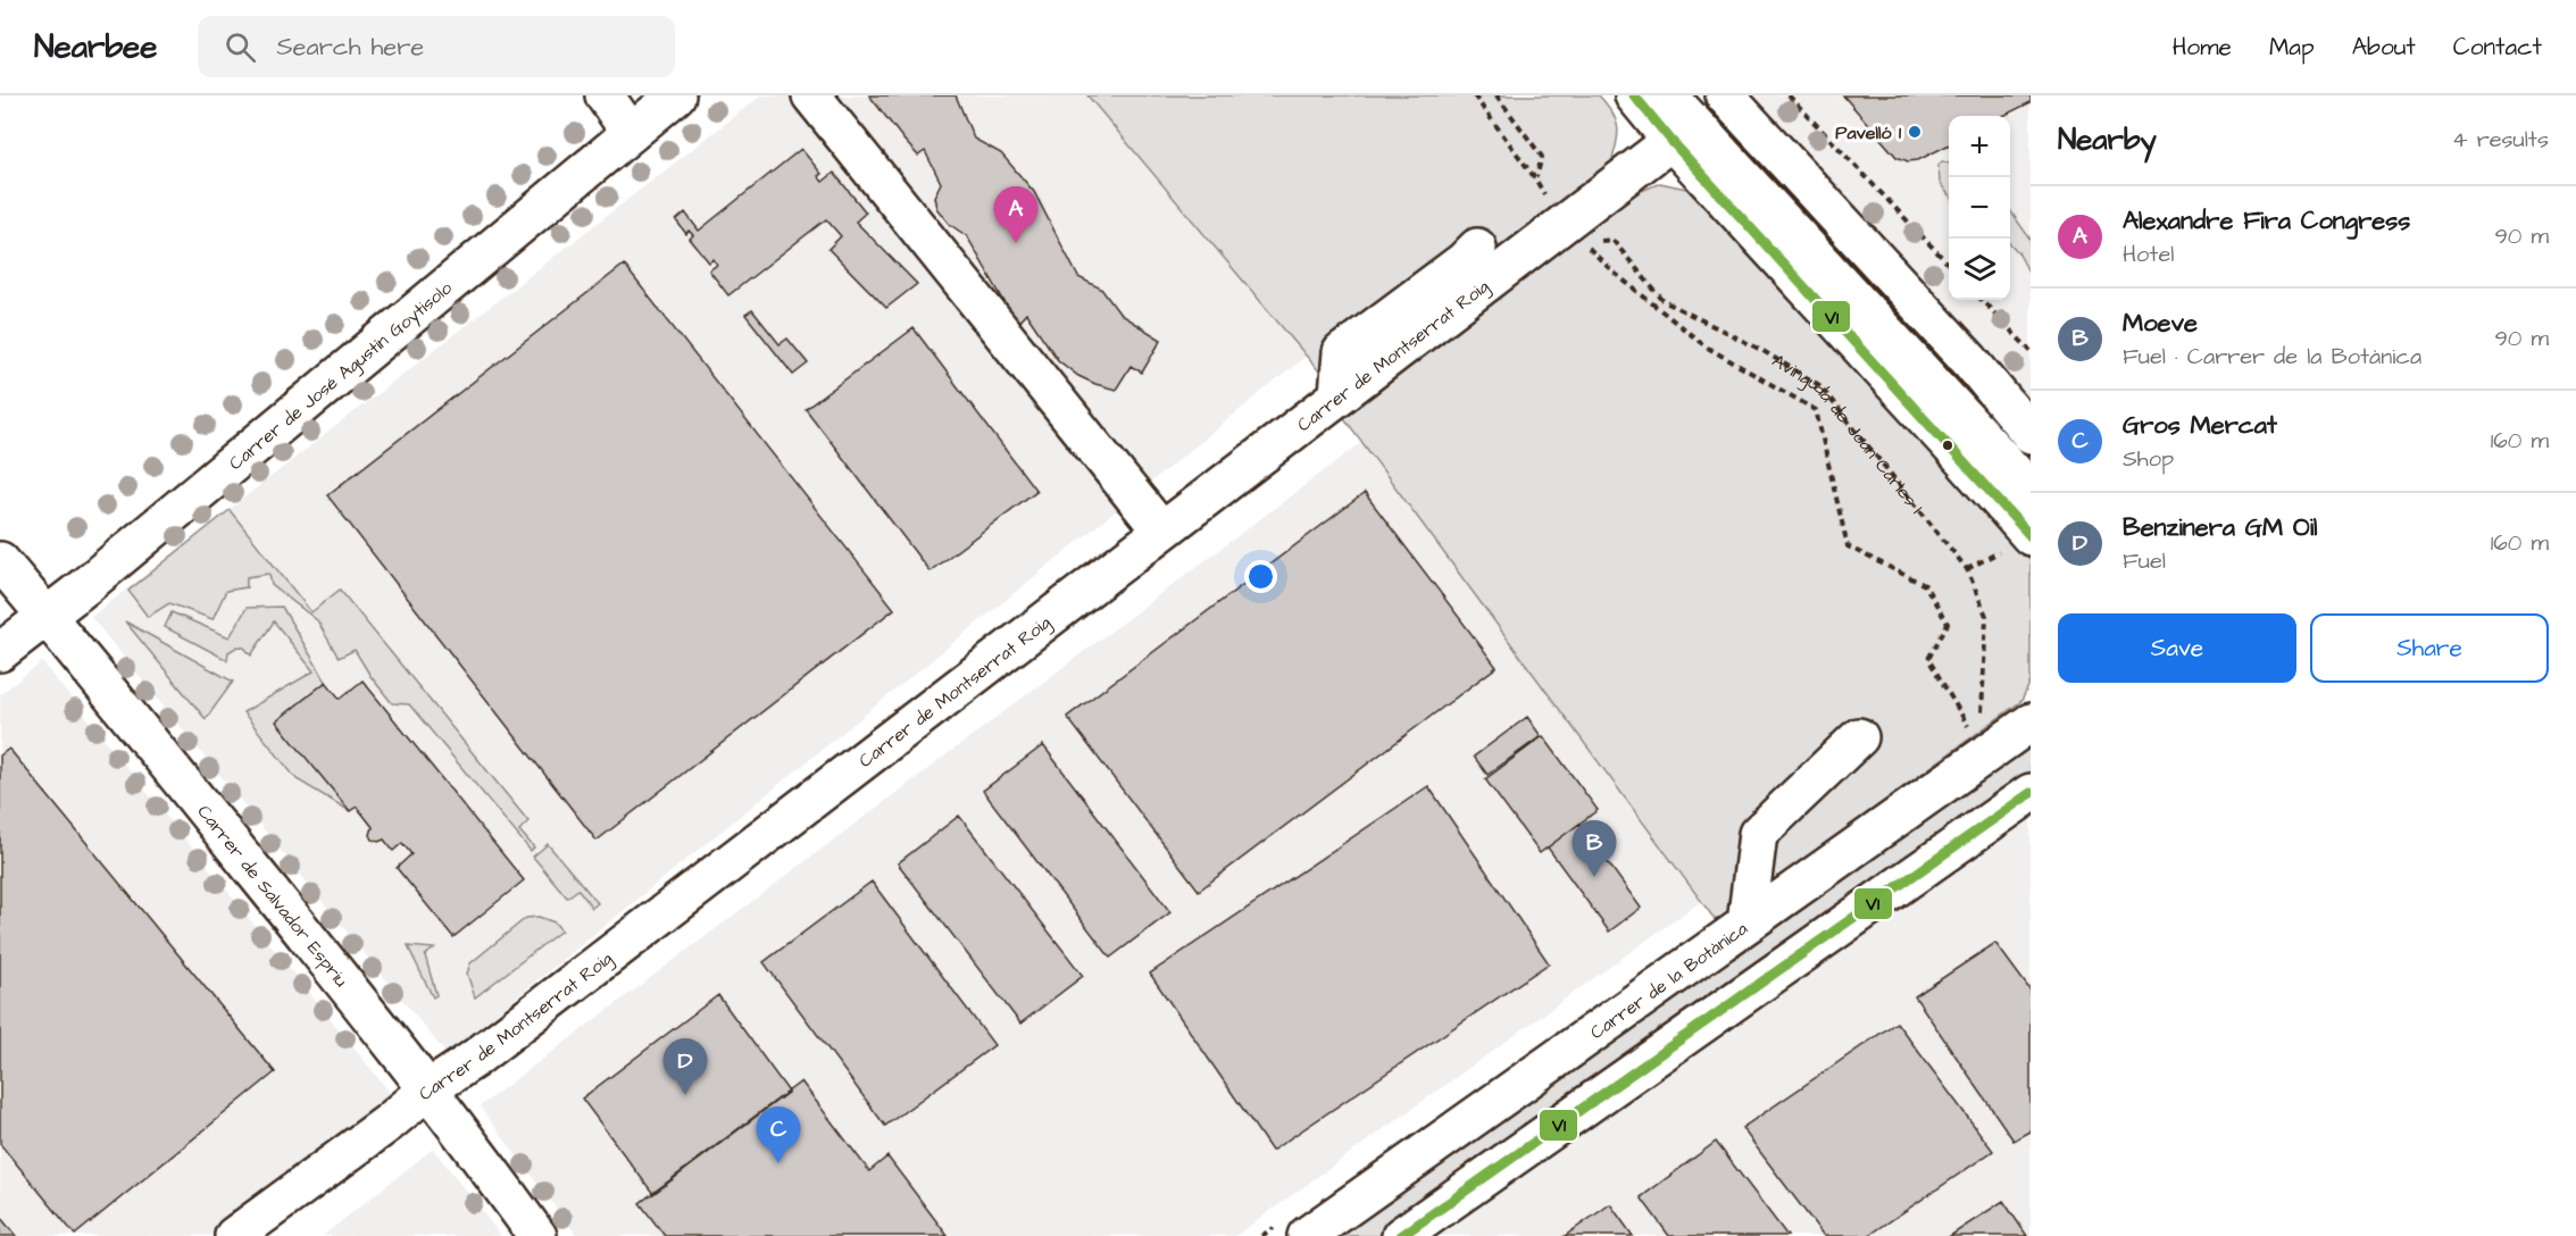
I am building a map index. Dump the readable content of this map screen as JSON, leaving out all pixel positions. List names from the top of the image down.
{
  "streets": {
    "street": [
      "Carrer de Montserrat Roig",
      "Carrer de José Agustín Goytisolo",
      "Carrer de Salvador Espriu",
      "Carrer de la Botànica"
    ],
    "path": ["Avinguda de Joan Carles I"]
  },
  "crossings": [
    ["Carrer de Montserrat Roig", "Carrer de Salvador Espriu"],
    ["Carrer de José Agustín Goytisolo", "Carrer de Salvador Espriu"]
  ],
  "places": ["Pavelló 1"],
  "lines": ["transit line V1"],
  "page": {
    "header": "Nearbee",
    "search": "Search here",
    "nav": [
      "Home",
      "Map",
      "About",
      "Contact"
    ],
    "heading": ["Nearby", "4 results"],
    "map_buttons": ["+", "−"],
    "list": [
      {
        "mark": "A",
        "name": "Alexandre Fira Congress",
        "note": "Hotel",
        "value": "90 m"
      },
      {
        "mark": "B",
        "name": "Moeve",
        "note": "Fuel · Carrer de la Botànica",
        "value": "90 m"
      },
      {
        "mark": "C",
        "name": "Gros Mercat",
        "note": "Shop",
        "value": "160 m"
      },
      {
        "mark": "D",
        "name": "Benzinera GM Oil",
        "note": "Fuel",
        "value": "160 m"
      }
    ],
    "pins": [
      "A",
      "B",
      "D",
      "C"
    ],
    "buttons": ["Save", "Share"]
  }
}
